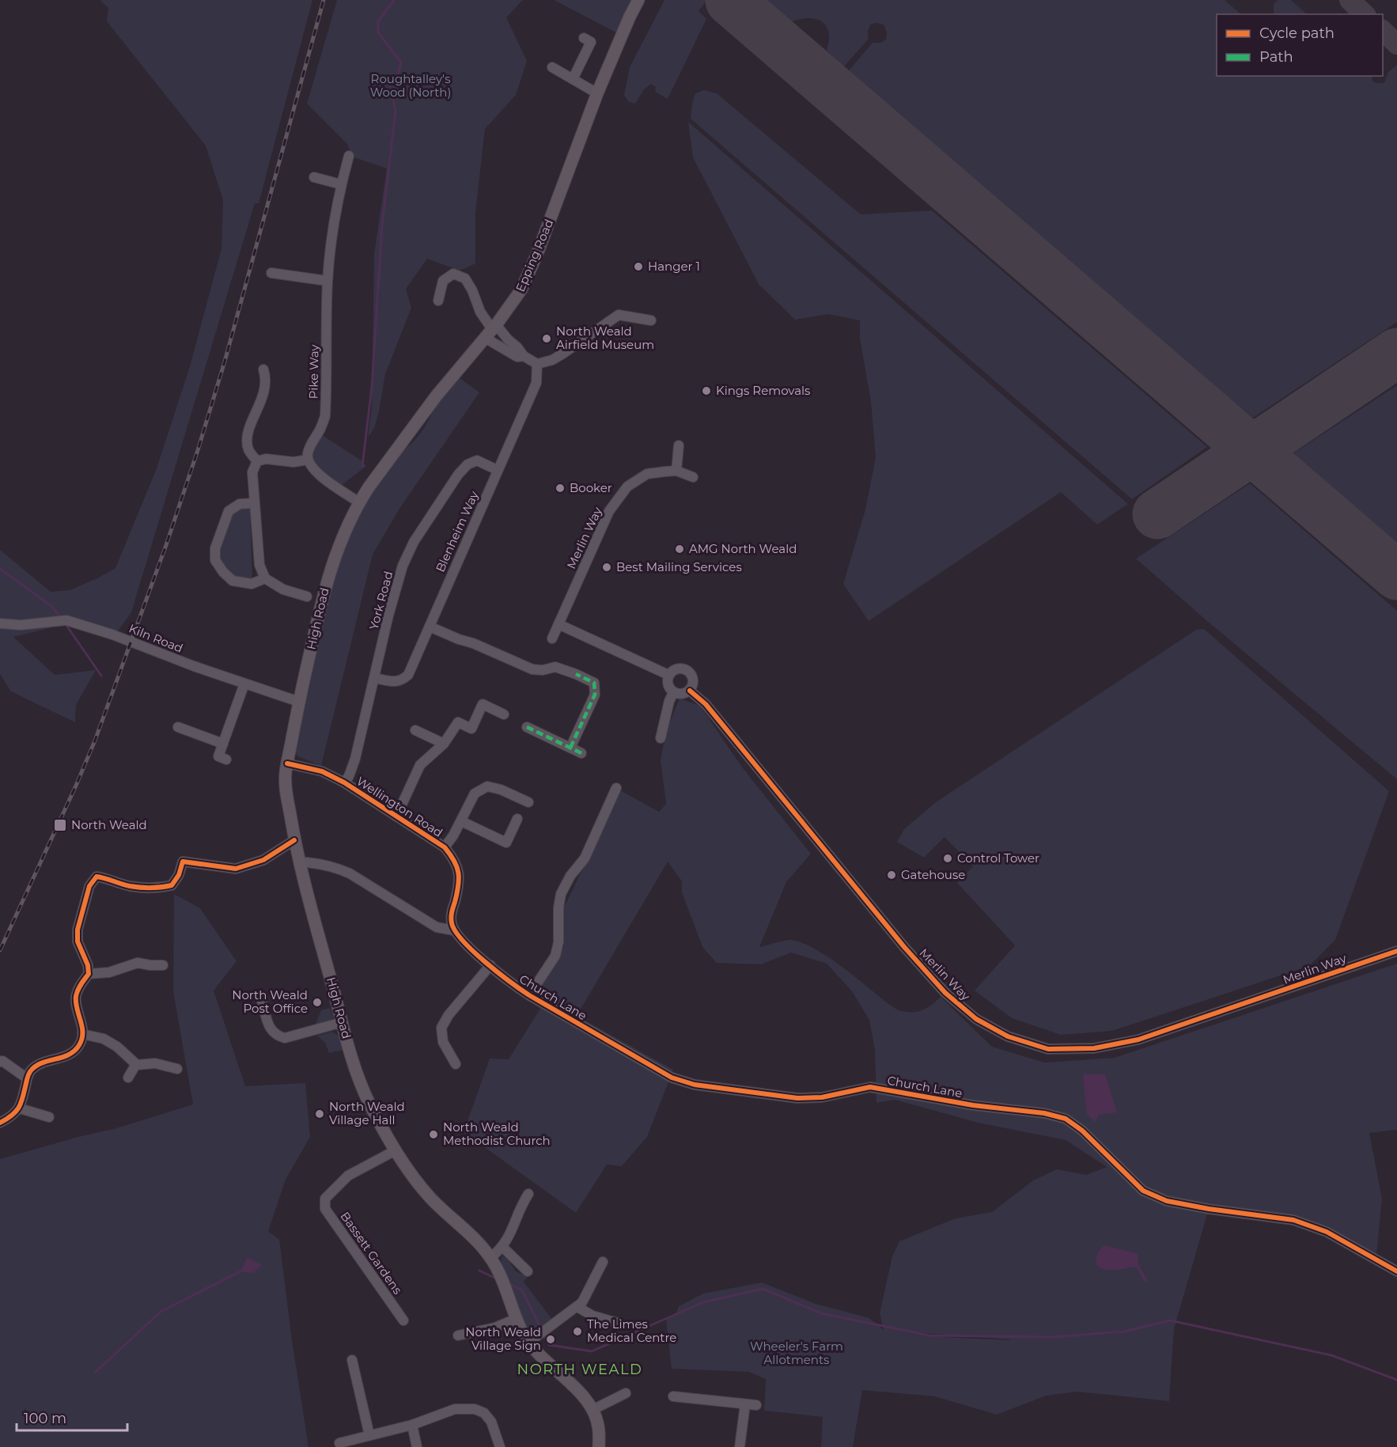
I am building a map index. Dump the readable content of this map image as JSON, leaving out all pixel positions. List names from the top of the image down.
{
  "streets": {
    "main road": ["Epping Road", "High Road"],
    "street": [
      "Pike Way",
      "Blenheim Way",
      "Merlin Way",
      "York Road",
      "Kiln Road",
      "Wellington Road",
      "Church Lane",
      "Bassett Gardens"
    ]
  },
  "crossings": [
    ["Epping Road", "High Road"],
    ["Blenheim Way", "York Road"],
    ["York Road", "Wellington Road"],
    ["High Road", "Kiln Road"],
    ["High Road", "Wellington Road"],
    ["High Road", "Bassett Gardens"],
    ["Wellington Road", "Church Lane"]
  ],
  "districts": ["NORTH WEALD"],
  "parks": ["Roughtalley's Wood (North)", "Wheeler's Farm Allotments"],
  "places": {
    "other": [
      "Hanger 1",
      "North Weald Airfield Museum",
      "Kings Removals",
      "Booker",
      "AMG North Weald",
      "Best Mailing Services",
      "Control Tower",
      "Gatehouse",
      "North Weald Post Office",
      "North Weald Village Hall",
      "North Weald Methodist Church",
      "The Limes Medical Centre",
      "North Weald Village Sign"
    ],
    "transit": ["North Weald"]
  },
  "legend": ["Cycle path", "Path"],
  "scale_bar": "100 m"
}
